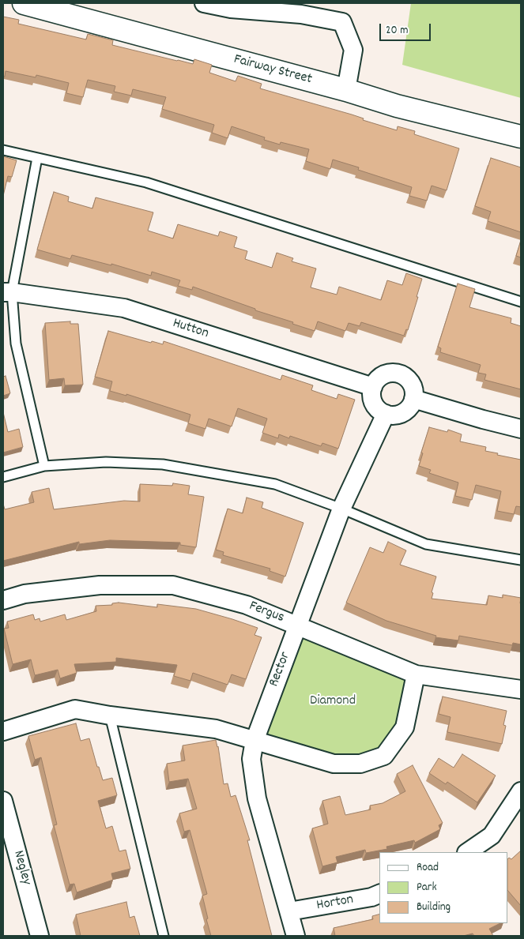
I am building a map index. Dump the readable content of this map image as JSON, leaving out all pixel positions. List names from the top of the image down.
{
  "streets": {
    "street": [
      "Fairway Street",
      "Hutton",
      "Fergus",
      "Rector",
      "Negley",
      "Horton"
    ]
  },
  "crossings": [
    ["Hutton", "Rector"],
    ["Fergus", "Rector"],
    ["Rector", "Horton"]
  ],
  "parks": ["Diamond"],
  "legend": ["Road", "Park", "Building"],
  "scale_bar": "20 m"
}
